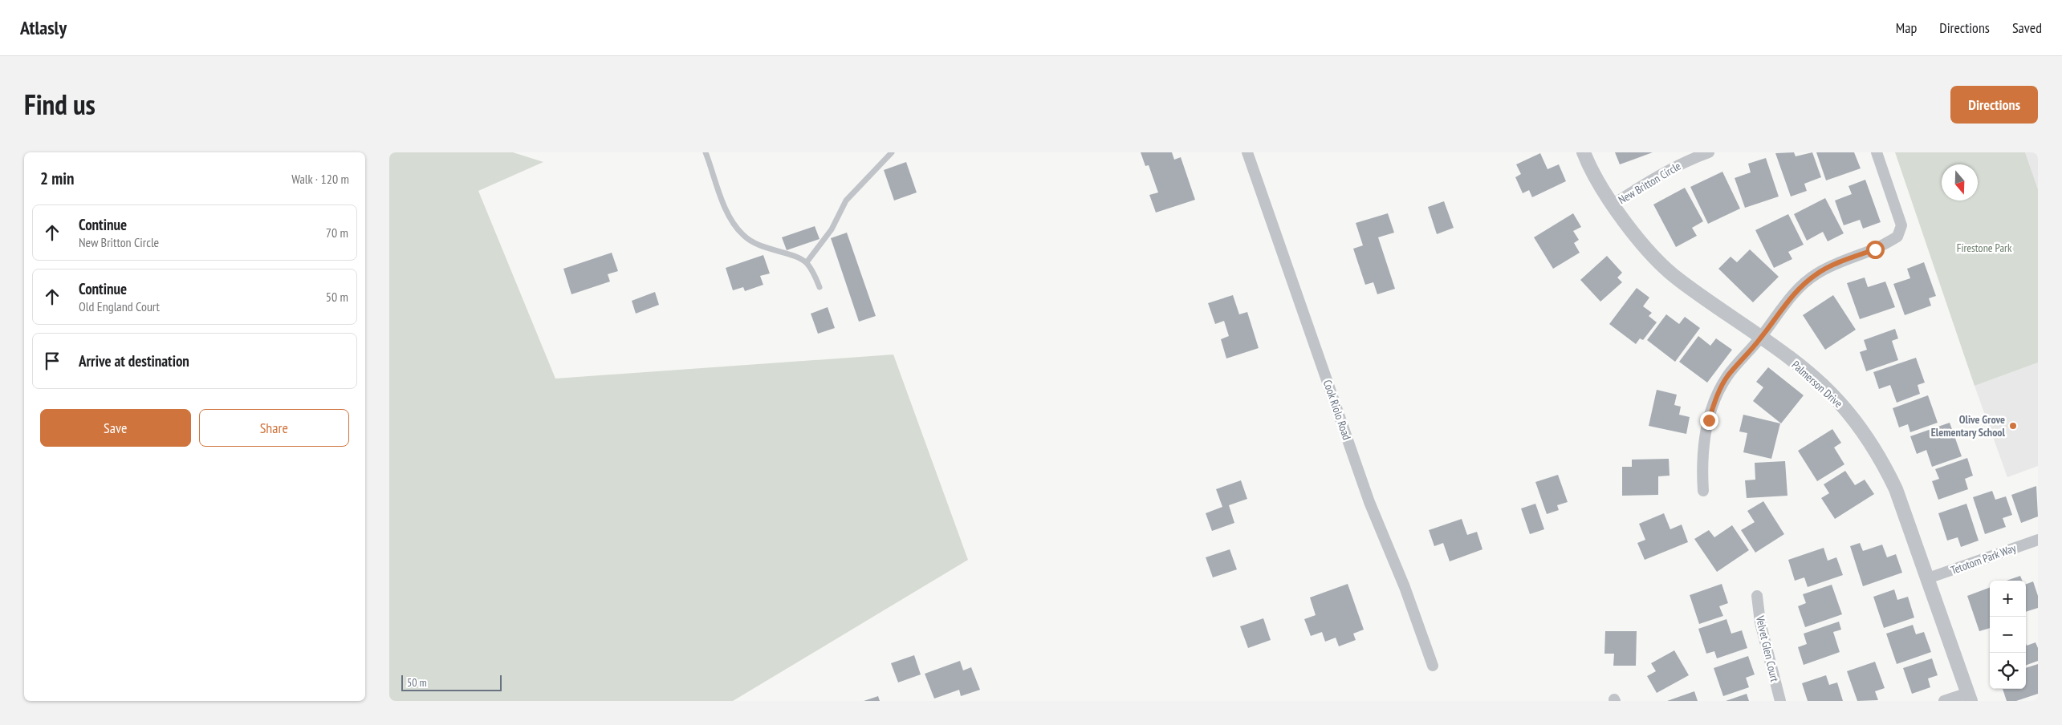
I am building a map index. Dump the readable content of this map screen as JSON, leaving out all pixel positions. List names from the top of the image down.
{
  "streets": {
    "street": [
      "New Britton Circle",
      "Palmerson Drive",
      "Cook Riolo Road",
      "Tetotom Park Way",
      "Velvet Glen Court"
    ]
  },
  "crossings": [
    ["New Britton Circle", "Palmerson Drive"],
    ["Palmerson Drive", "Tetotom Park Way"]
  ],
  "parks": ["Firestone Park"],
  "places": ["Olive Grove Elementary School"],
  "scale_bar": "50 m",
  "north": "bottom",
  "page": {
    "header": "Atlasly",
    "nav": ["Map", "Directions", "Saved"],
    "title": "Find us",
    "buttons": [
      "Directions",
      ["Save", "Share"]
    ],
    "heading": ["2 min", "Walk · 120 m"],
    "list": [
      ["Continue", "New Britton Circle", "70 m"],
      ["Continue", "Old England Court", "50 m"],
      "Arrive at destination"
    ],
    "map_buttons": ["+", "−"],
    "scale": "50 m"
  }
}
